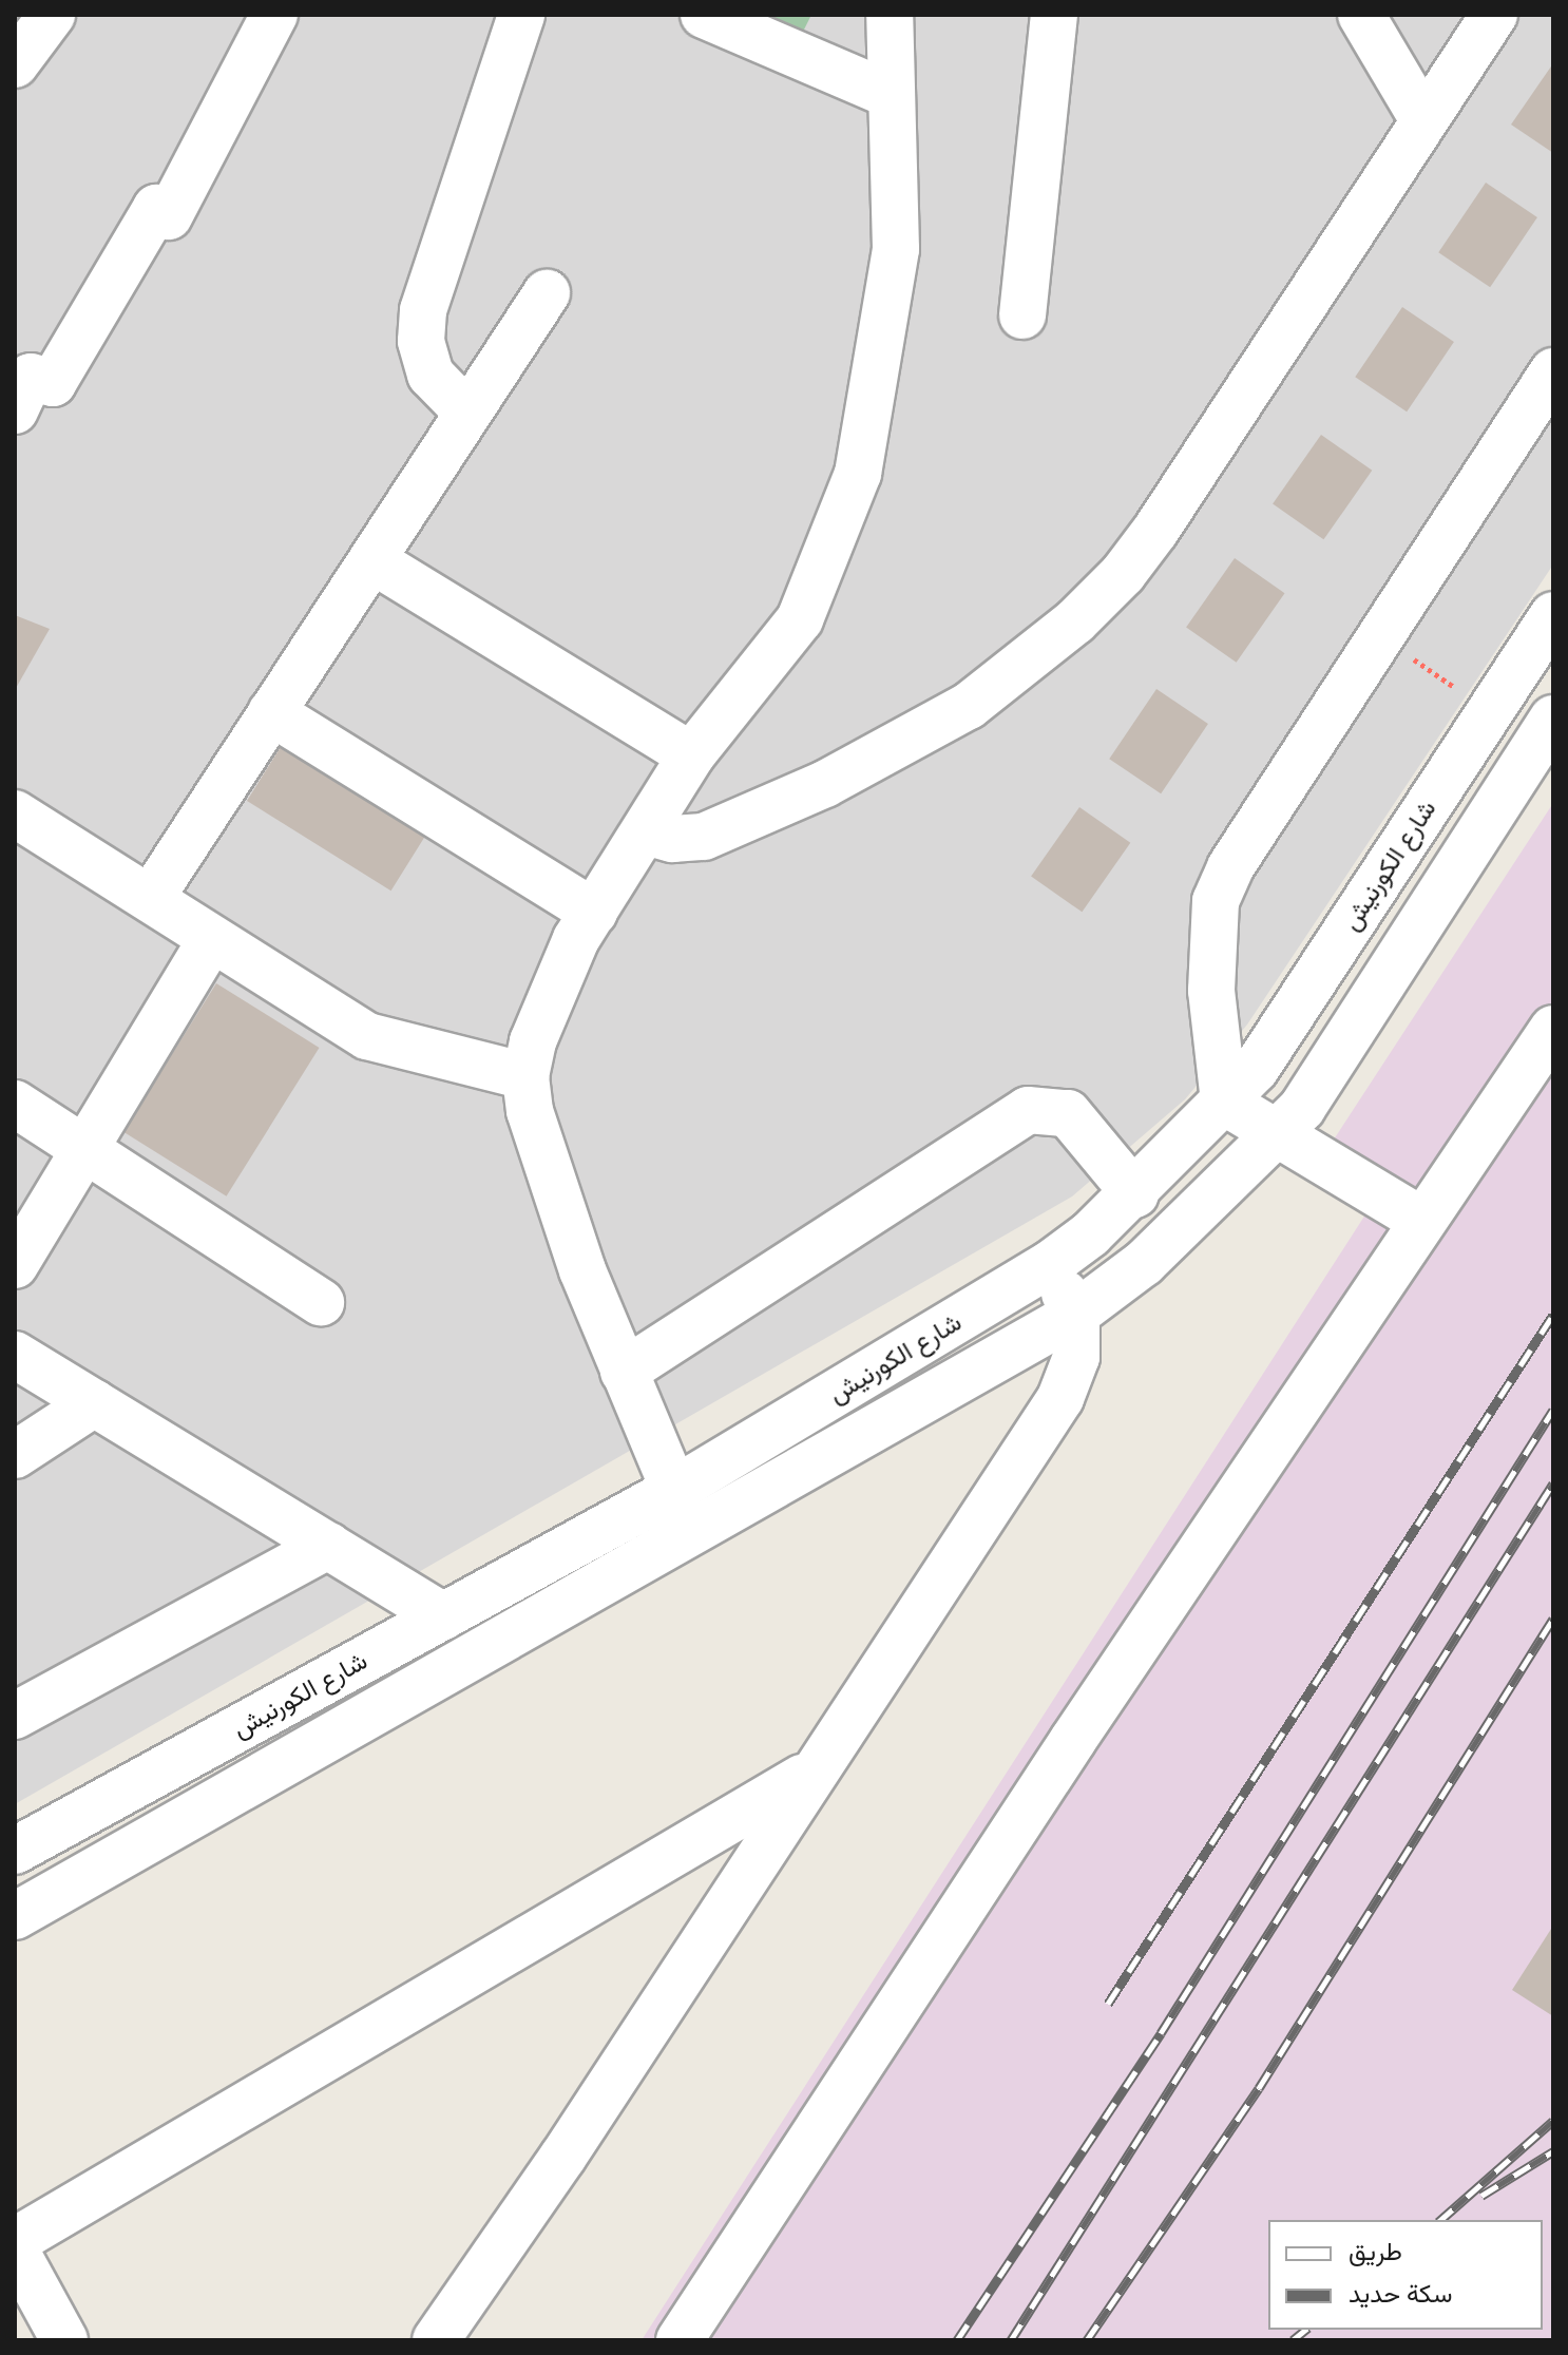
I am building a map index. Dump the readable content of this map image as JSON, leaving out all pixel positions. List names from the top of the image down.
{
  "streets": {
    "street": ["شارع الكورنيش"]
  },
  "legend": ["طريق", "سكة حديد"]
}
